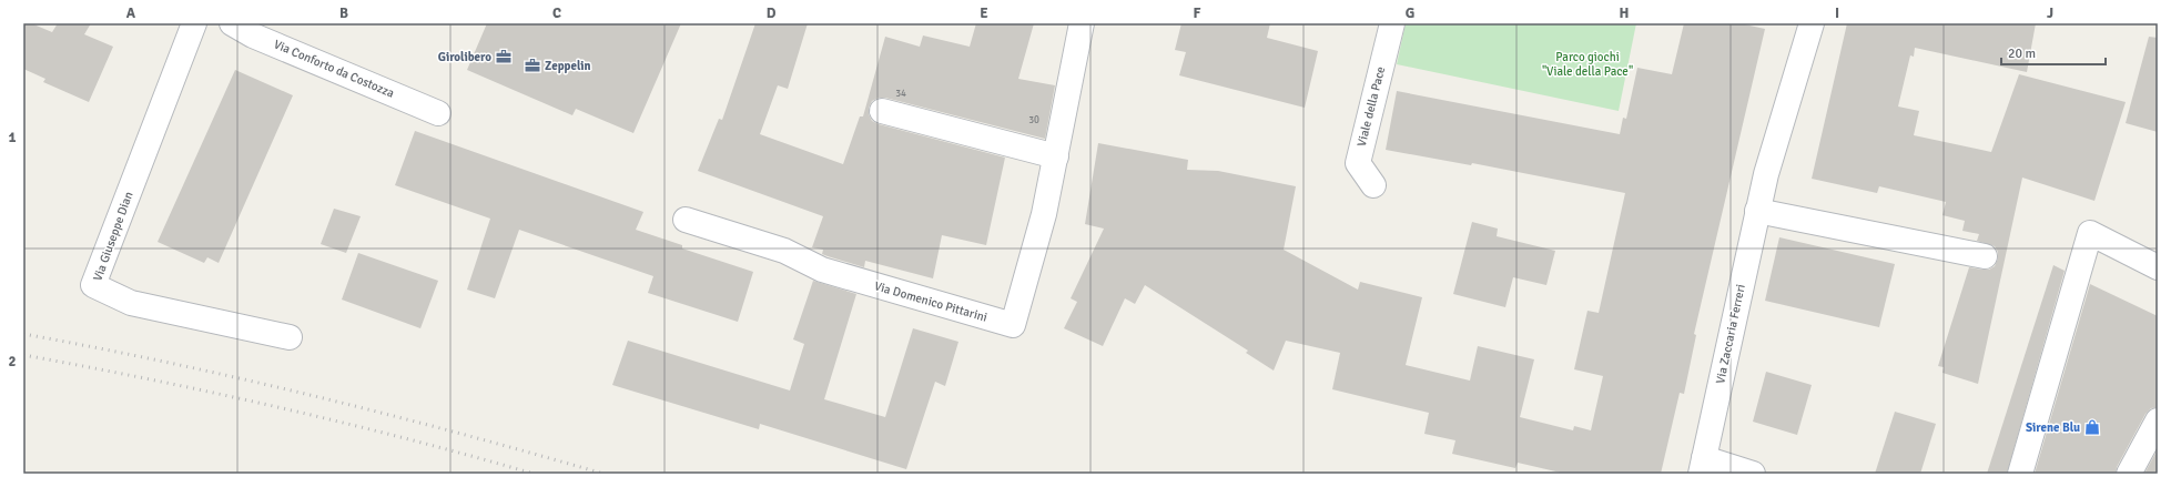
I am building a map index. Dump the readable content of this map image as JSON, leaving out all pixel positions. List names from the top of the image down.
{
  "streets": {
    "street": [
      "Via Conforto da Costozza",
      "Viale della Pace",
      "Via Giuseppe Dian",
      "Via Domenico Pittarini",
      "Via Zaccaria Ferreri"
    ]
  },
  "parks": ["Parco giochi \"Viale della Pace\""],
  "places": {
    "office": ["Girolibero", "Zeppelin"],
    "shop": ["Sirene Blu"]
  },
  "house_numbers": ["34", "30"],
  "scale_bar": "20 m",
  "grid": {
    "columns": [
      "A",
      "B",
      "C",
      "D",
      "E",
      "F",
      "G",
      "H",
      "I",
      "J"
    ],
    "rows": ["1", "2"]
  }
}
